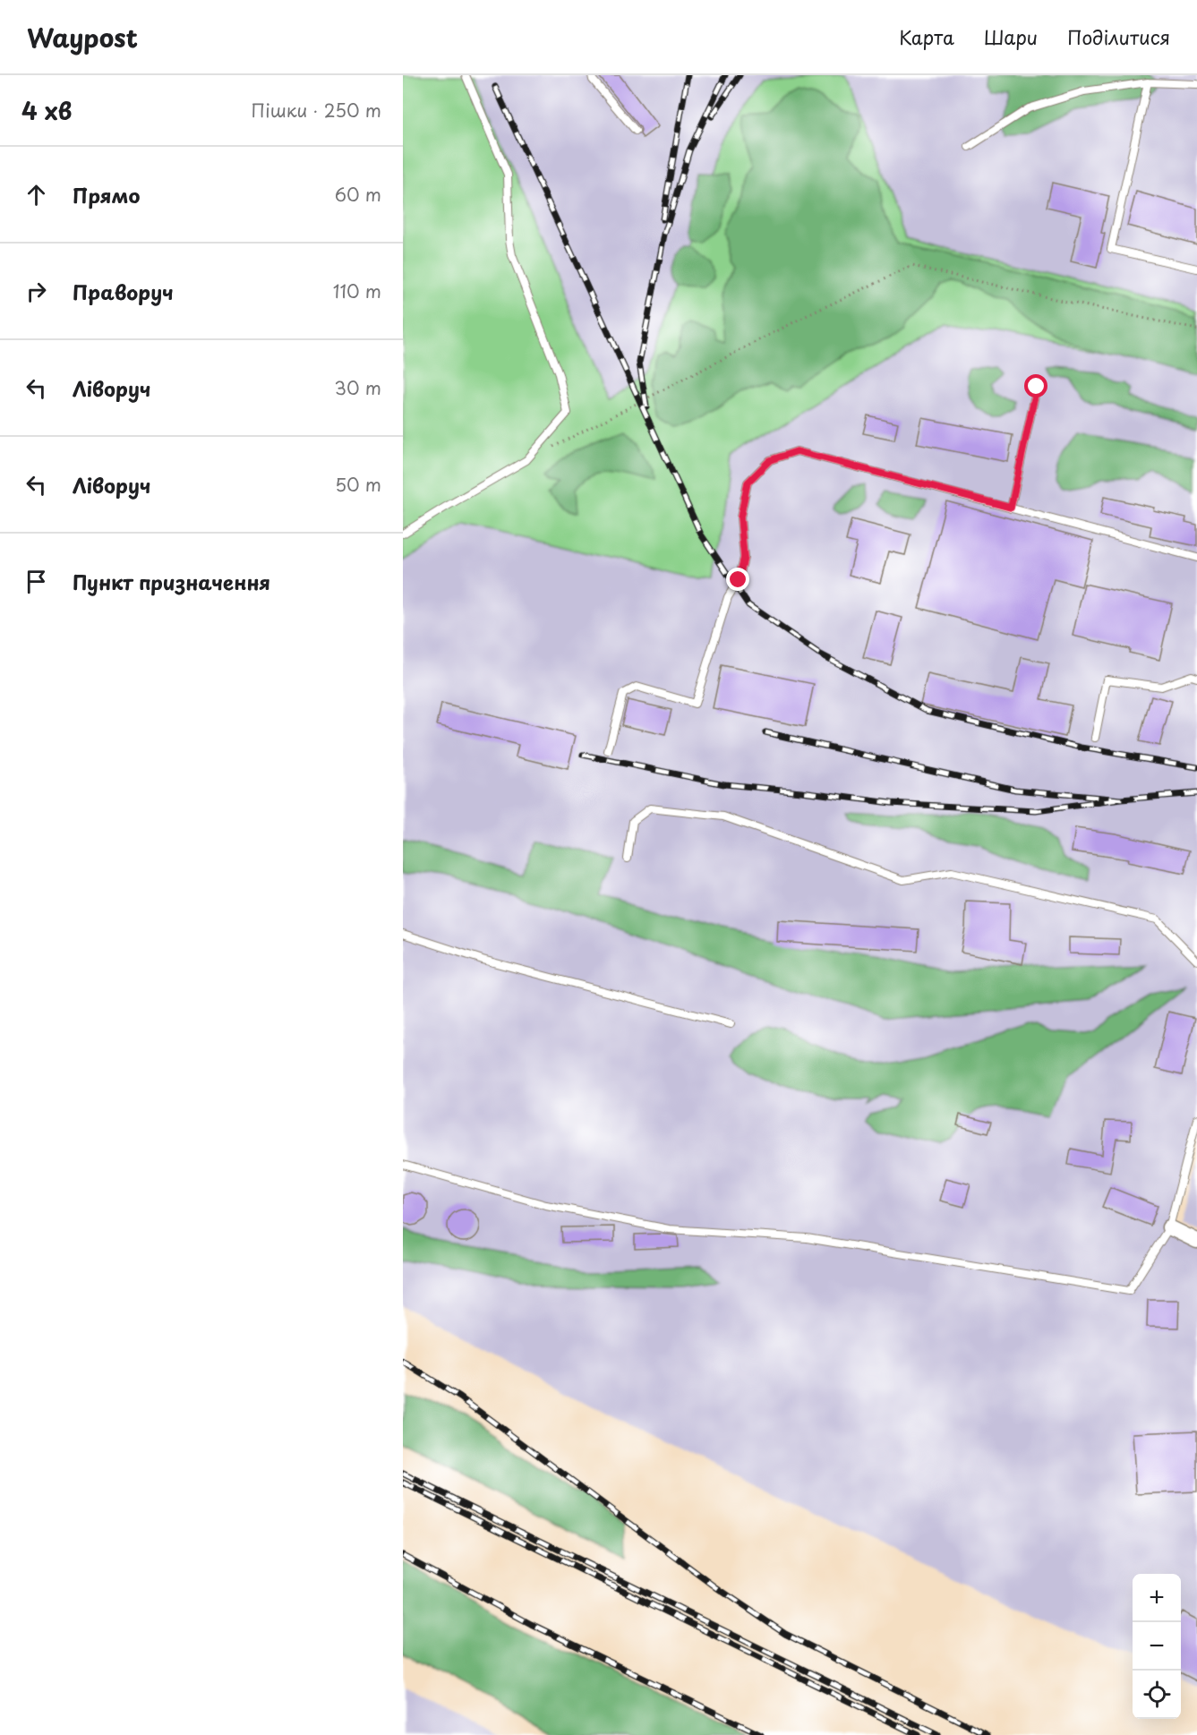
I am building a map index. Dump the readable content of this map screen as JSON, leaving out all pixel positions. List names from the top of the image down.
{
  "page": {
    "header": "Waypost",
    "nav": ["Карта", "Шари", "Поділитися"],
    "heading": ["4 хв", "Пішки · 250 m"],
    "list": [
      ["Прямо", "60 m"],
      ["Праворуч", "110 m"],
      ["Ліворуч", "30 m"],
      ["Ліворуч", "50 m"],
      "Пункт призначення"
    ],
    "map_buttons": ["+", "−"]
  }
}
